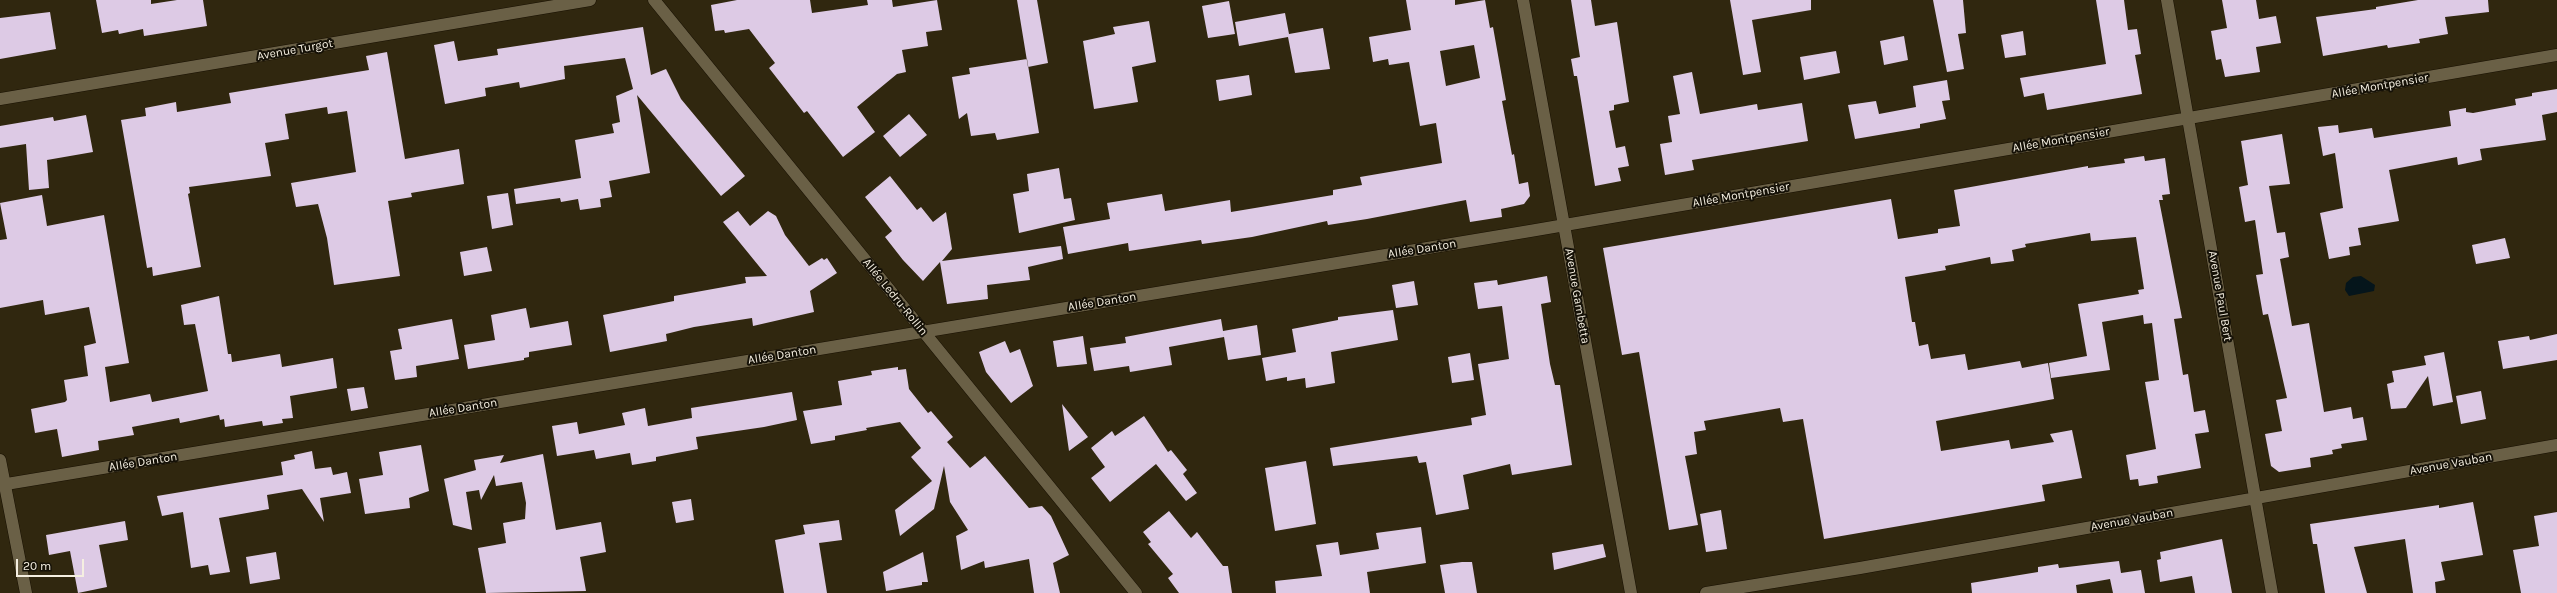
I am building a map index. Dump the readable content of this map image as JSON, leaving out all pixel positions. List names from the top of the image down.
{
  "streets": {
    "street": [
      "Avenue Turgot",
      "Allée Montpensier",
      "Allée Danton",
      "Avenue Gambetta",
      "Avenue Paul Bert",
      "Allée Ledru-Rollin",
      "Avenue Vauban"
    ]
  },
  "crossings": [
    ["Allée Montpensier", "Allée Danton"],
    ["Allée Montpensier", "Avenue Gambetta"],
    ["Allée Montpensier", "Avenue Paul Bert"],
    ["Allée Danton", "Avenue Gambetta"],
    ["Allée Danton", "Allée Ledru-Rollin"],
    ["Avenue Paul Bert", "Avenue Vauban"]
  ],
  "scale_bar": "20 m"
}
